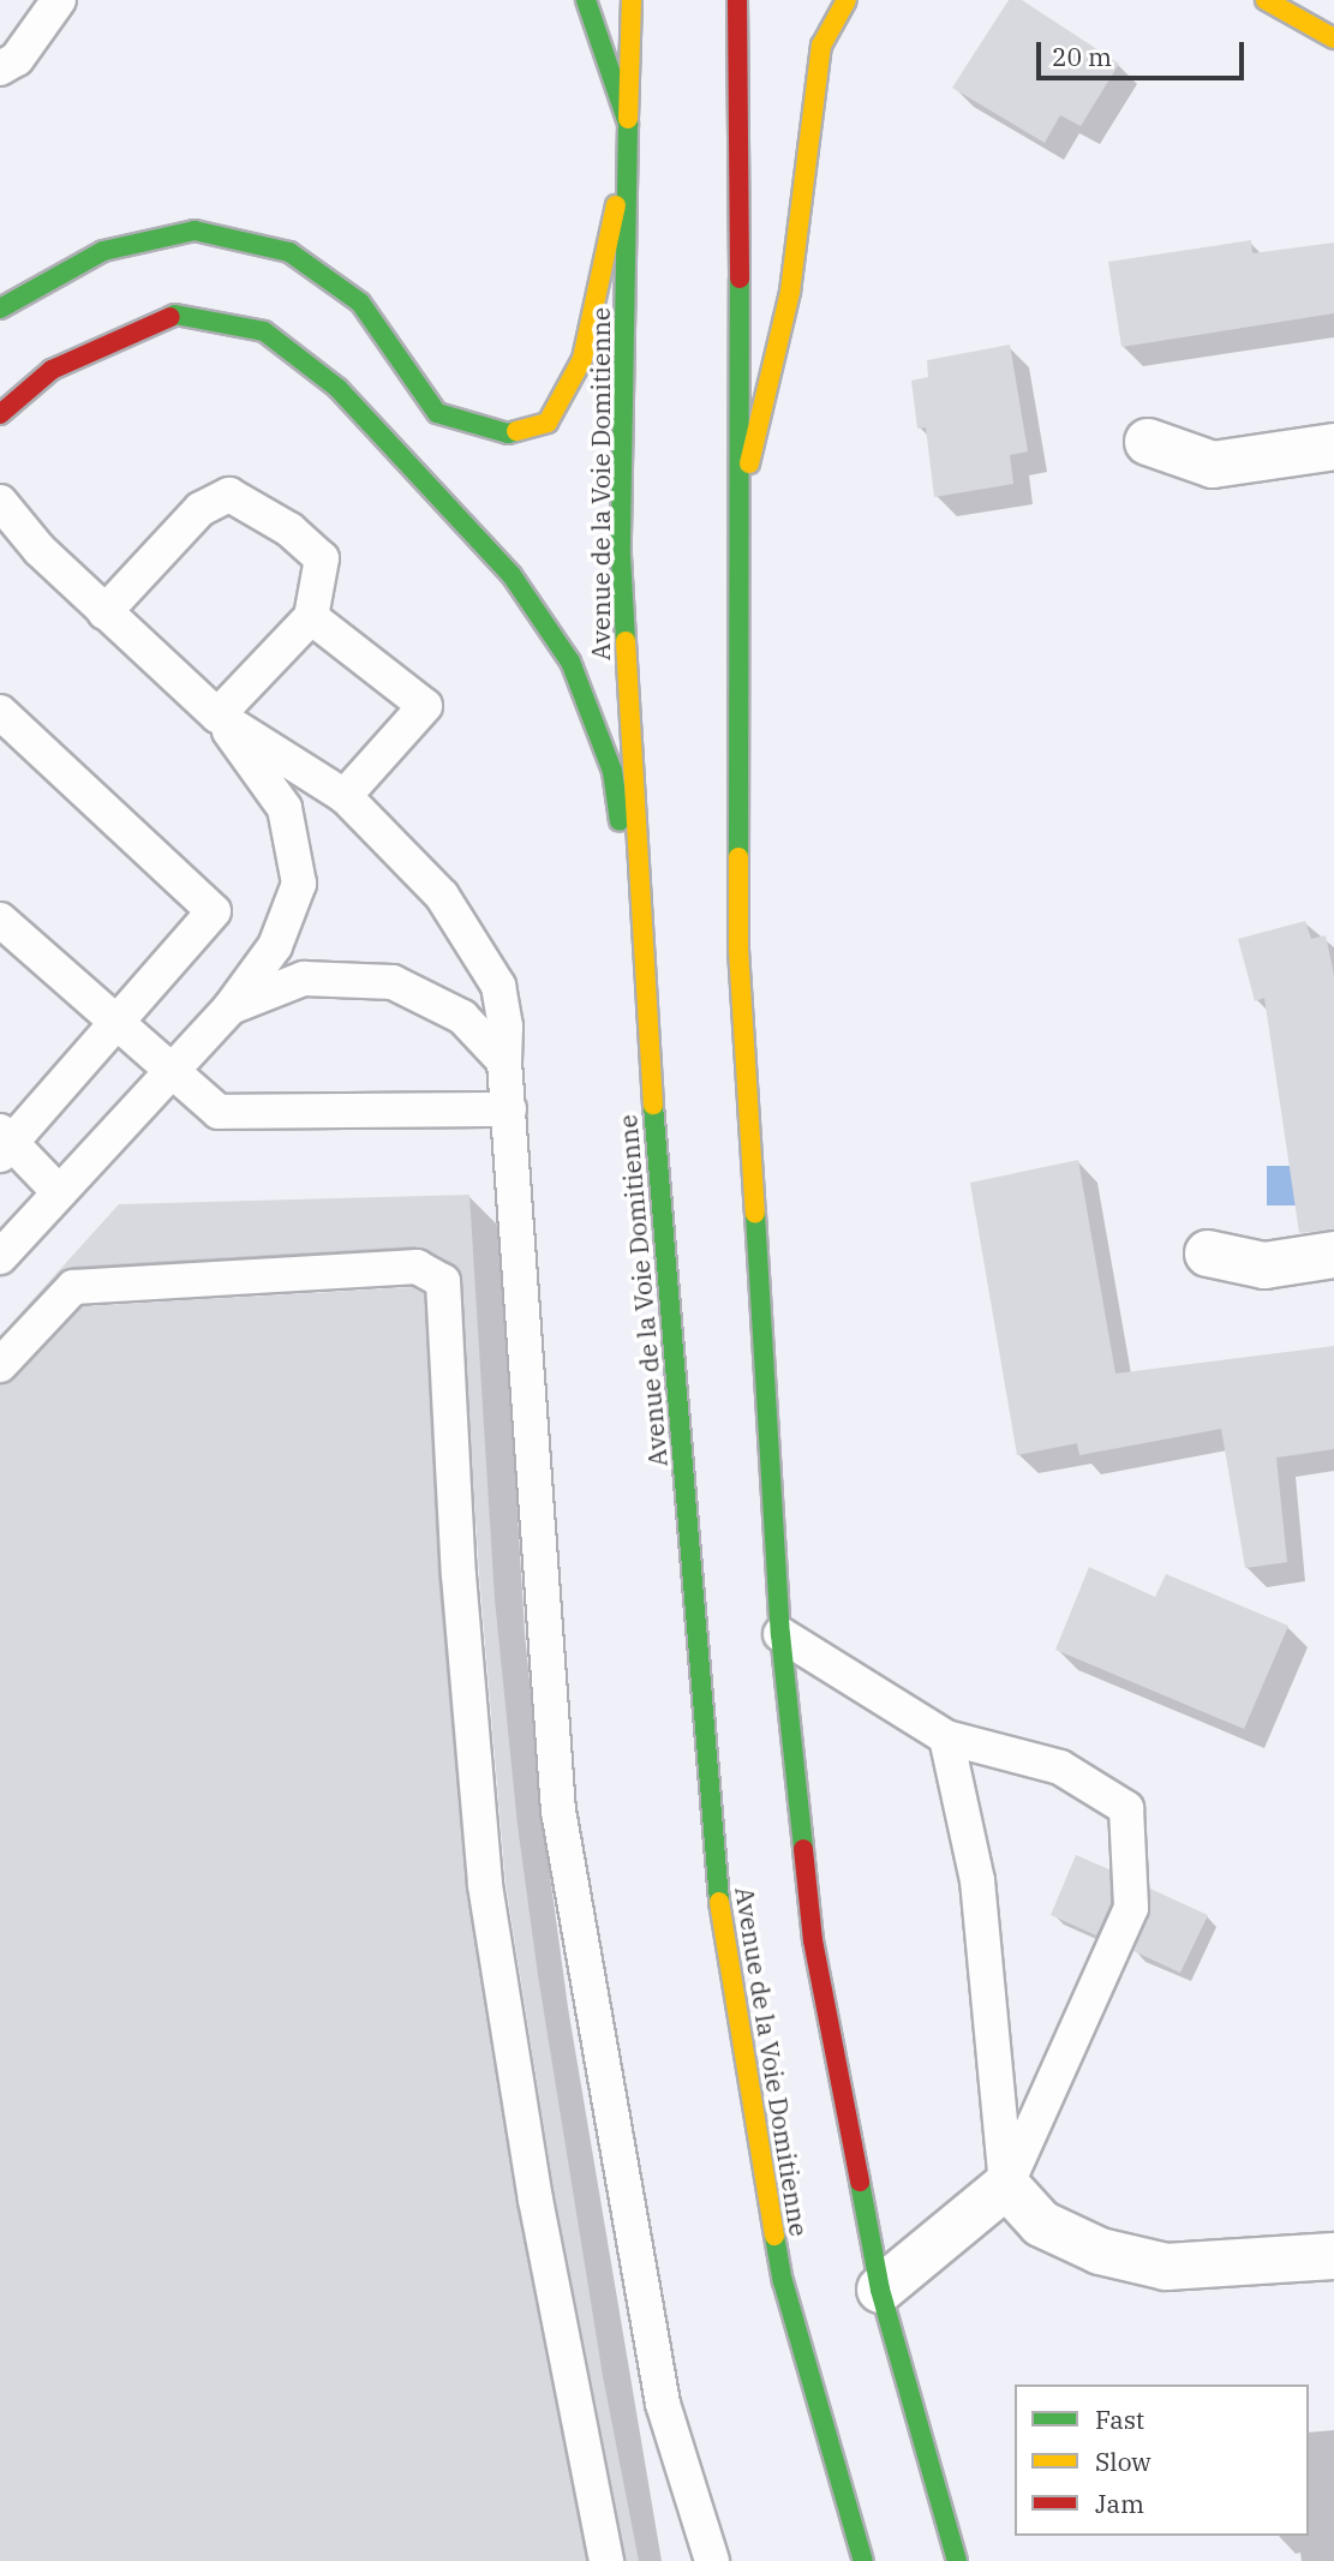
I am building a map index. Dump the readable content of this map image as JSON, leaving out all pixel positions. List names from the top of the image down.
{
  "streets": {
    "main road": ["Avenue de la Voie Domitienne"]
  },
  "legend": ["Fast", "Slow", "Jam"],
  "scale_bar": "20 m"
}
